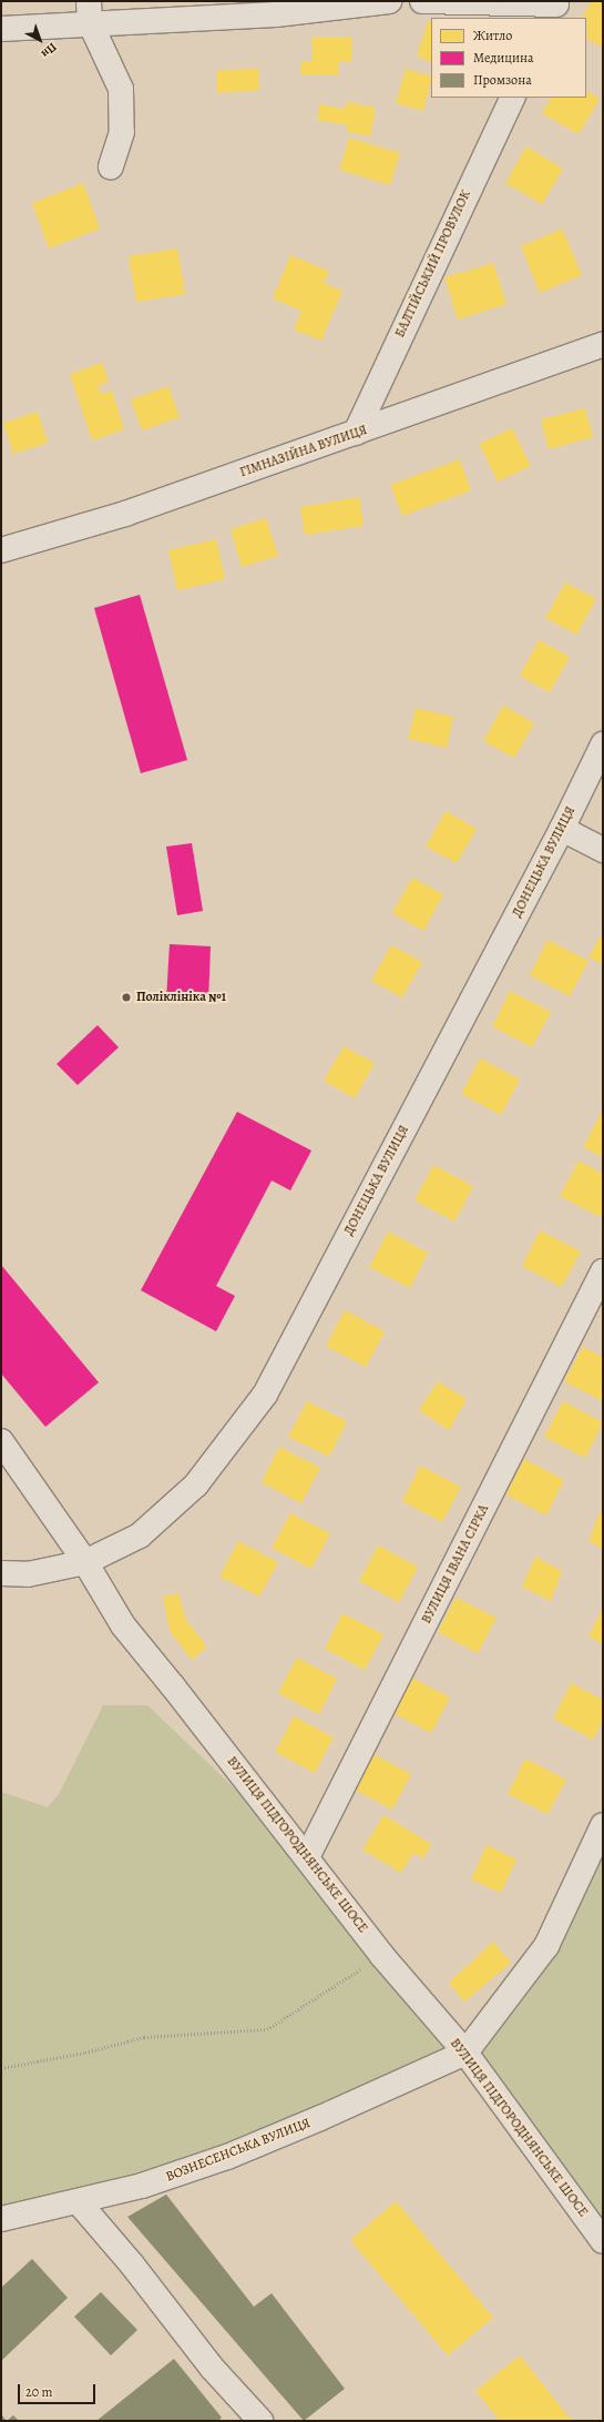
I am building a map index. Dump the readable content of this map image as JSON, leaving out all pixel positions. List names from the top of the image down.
{
  "streets": {
    "street": [
      "БАЛТІЙСЬКИЙ ПРОВУЛОК",
      "ГІМНАЗІЙНА ВУЛИЦЯ",
      "ДОНЕЦЬКА ВУЛИЦЯ",
      "ВУЛИЦЯ ІВАНА СІРКА",
      "ВУЛИЦЯ ПІДГОРОДНЯНСЬКЕ ШОСЕ",
      "ВОЗНЕСЕНСЬКА ВУЛИЦЯ"
    ]
  },
  "crossings": [
    ["БАЛТІЙСЬКИЙ ПРОВУЛОК", "ГІМНАЗІЙНА ВУЛИЦЯ"],
    ["ДОНЕЦЬКА ВУЛИЦЯ", "ВУЛИЦЯ ПІДГОРОДНЯНСЬКЕ ШОСЕ"],
    ["ВУЛИЦЯ ІВАНА СІРКА", "ВУЛИЦЯ ПІДГОРОДНЯНСЬКЕ ШОСЕ"],
    ["ВУЛИЦЯ ПІДГОРОДНЯНСЬКЕ ШОСЕ", "ВОЗНЕСЕНСЬКА ВУЛИЦЯ"]
  ],
  "places": ["Поліклініка №1"],
  "legend": ["Житло", "Медицина", "Промзона"],
  "scale_bar": "20 m",
  "north": "bottom right"
}
